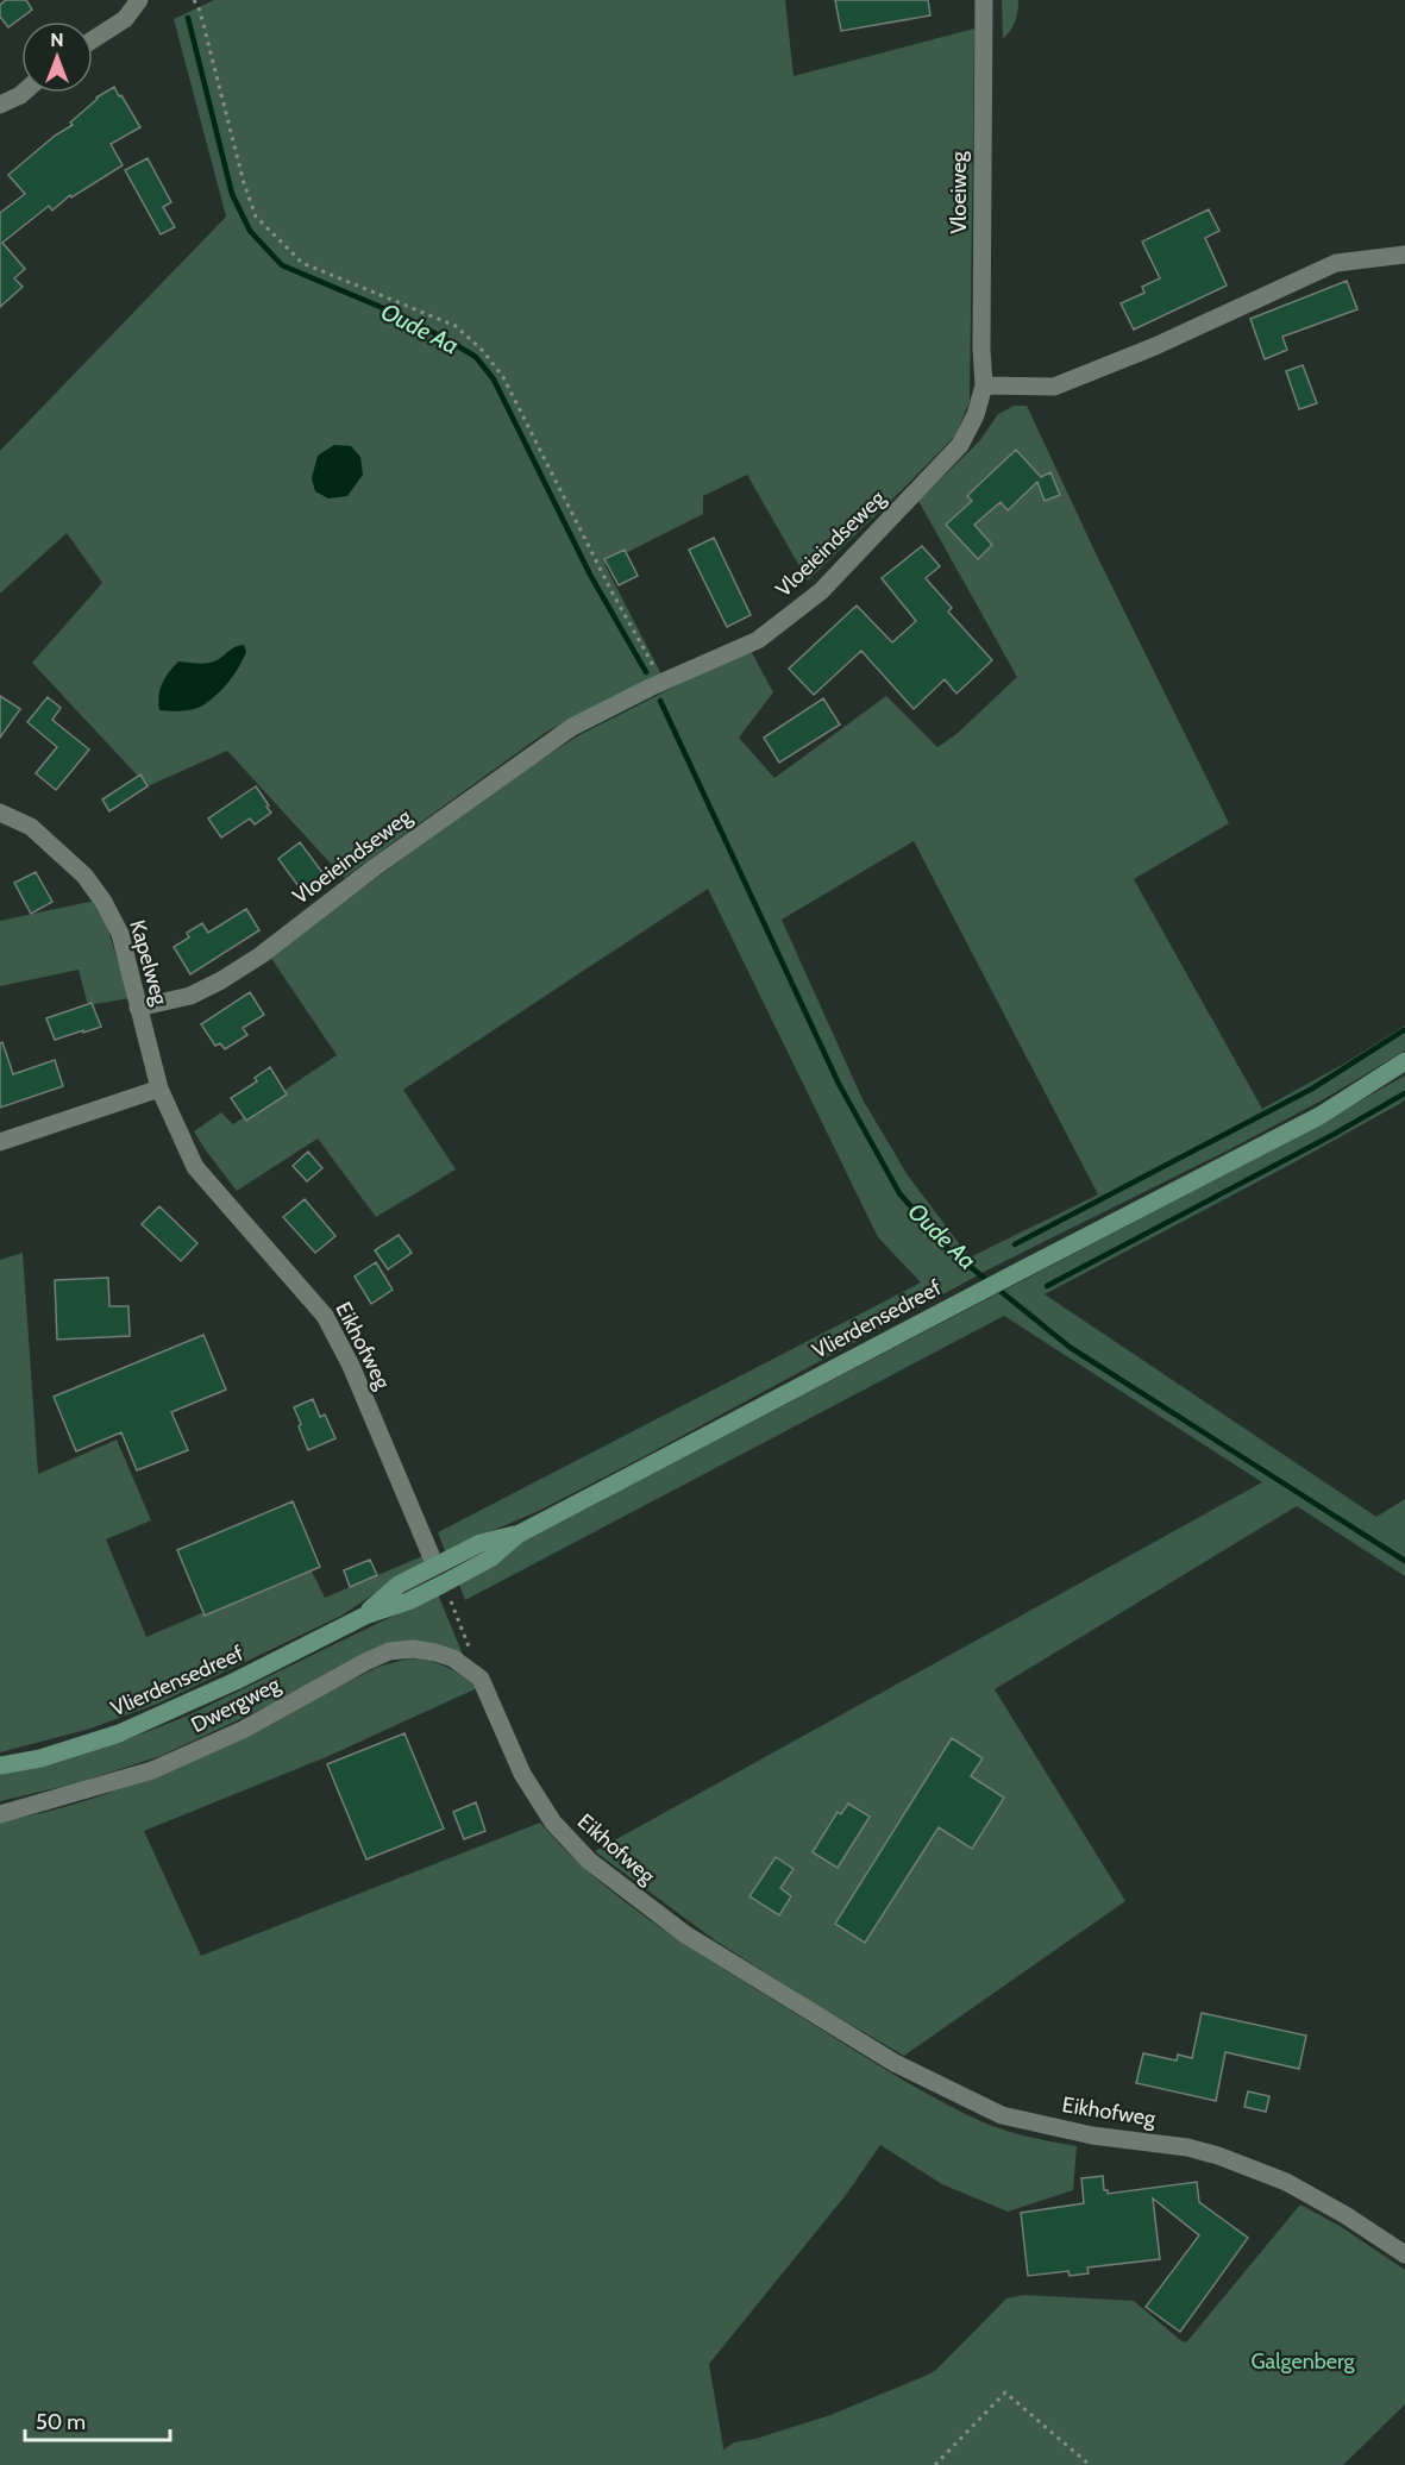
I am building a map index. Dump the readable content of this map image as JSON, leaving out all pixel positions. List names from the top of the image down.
{
  "streets": {
    "main road": ["Vlierdensedreef"],
    "street": [
      "Vloeiweg",
      "Vloeieindseweg",
      "Kapelweg",
      "Eikhofweg",
      "Dwergweg"
    ]
  },
  "crossings": [
    ["Vloeiweg", "Vloeieindseweg"],
    ["Vloeieindseweg", "Kapelweg"],
    ["Kapelweg", "Eikhofweg"],
    ["Eikhofweg", "Dwergweg"]
  ],
  "water": ["Oude Aa"],
  "parks": ["Galgenberg"],
  "scale_bar": "50 m",
  "north": "top"
}
